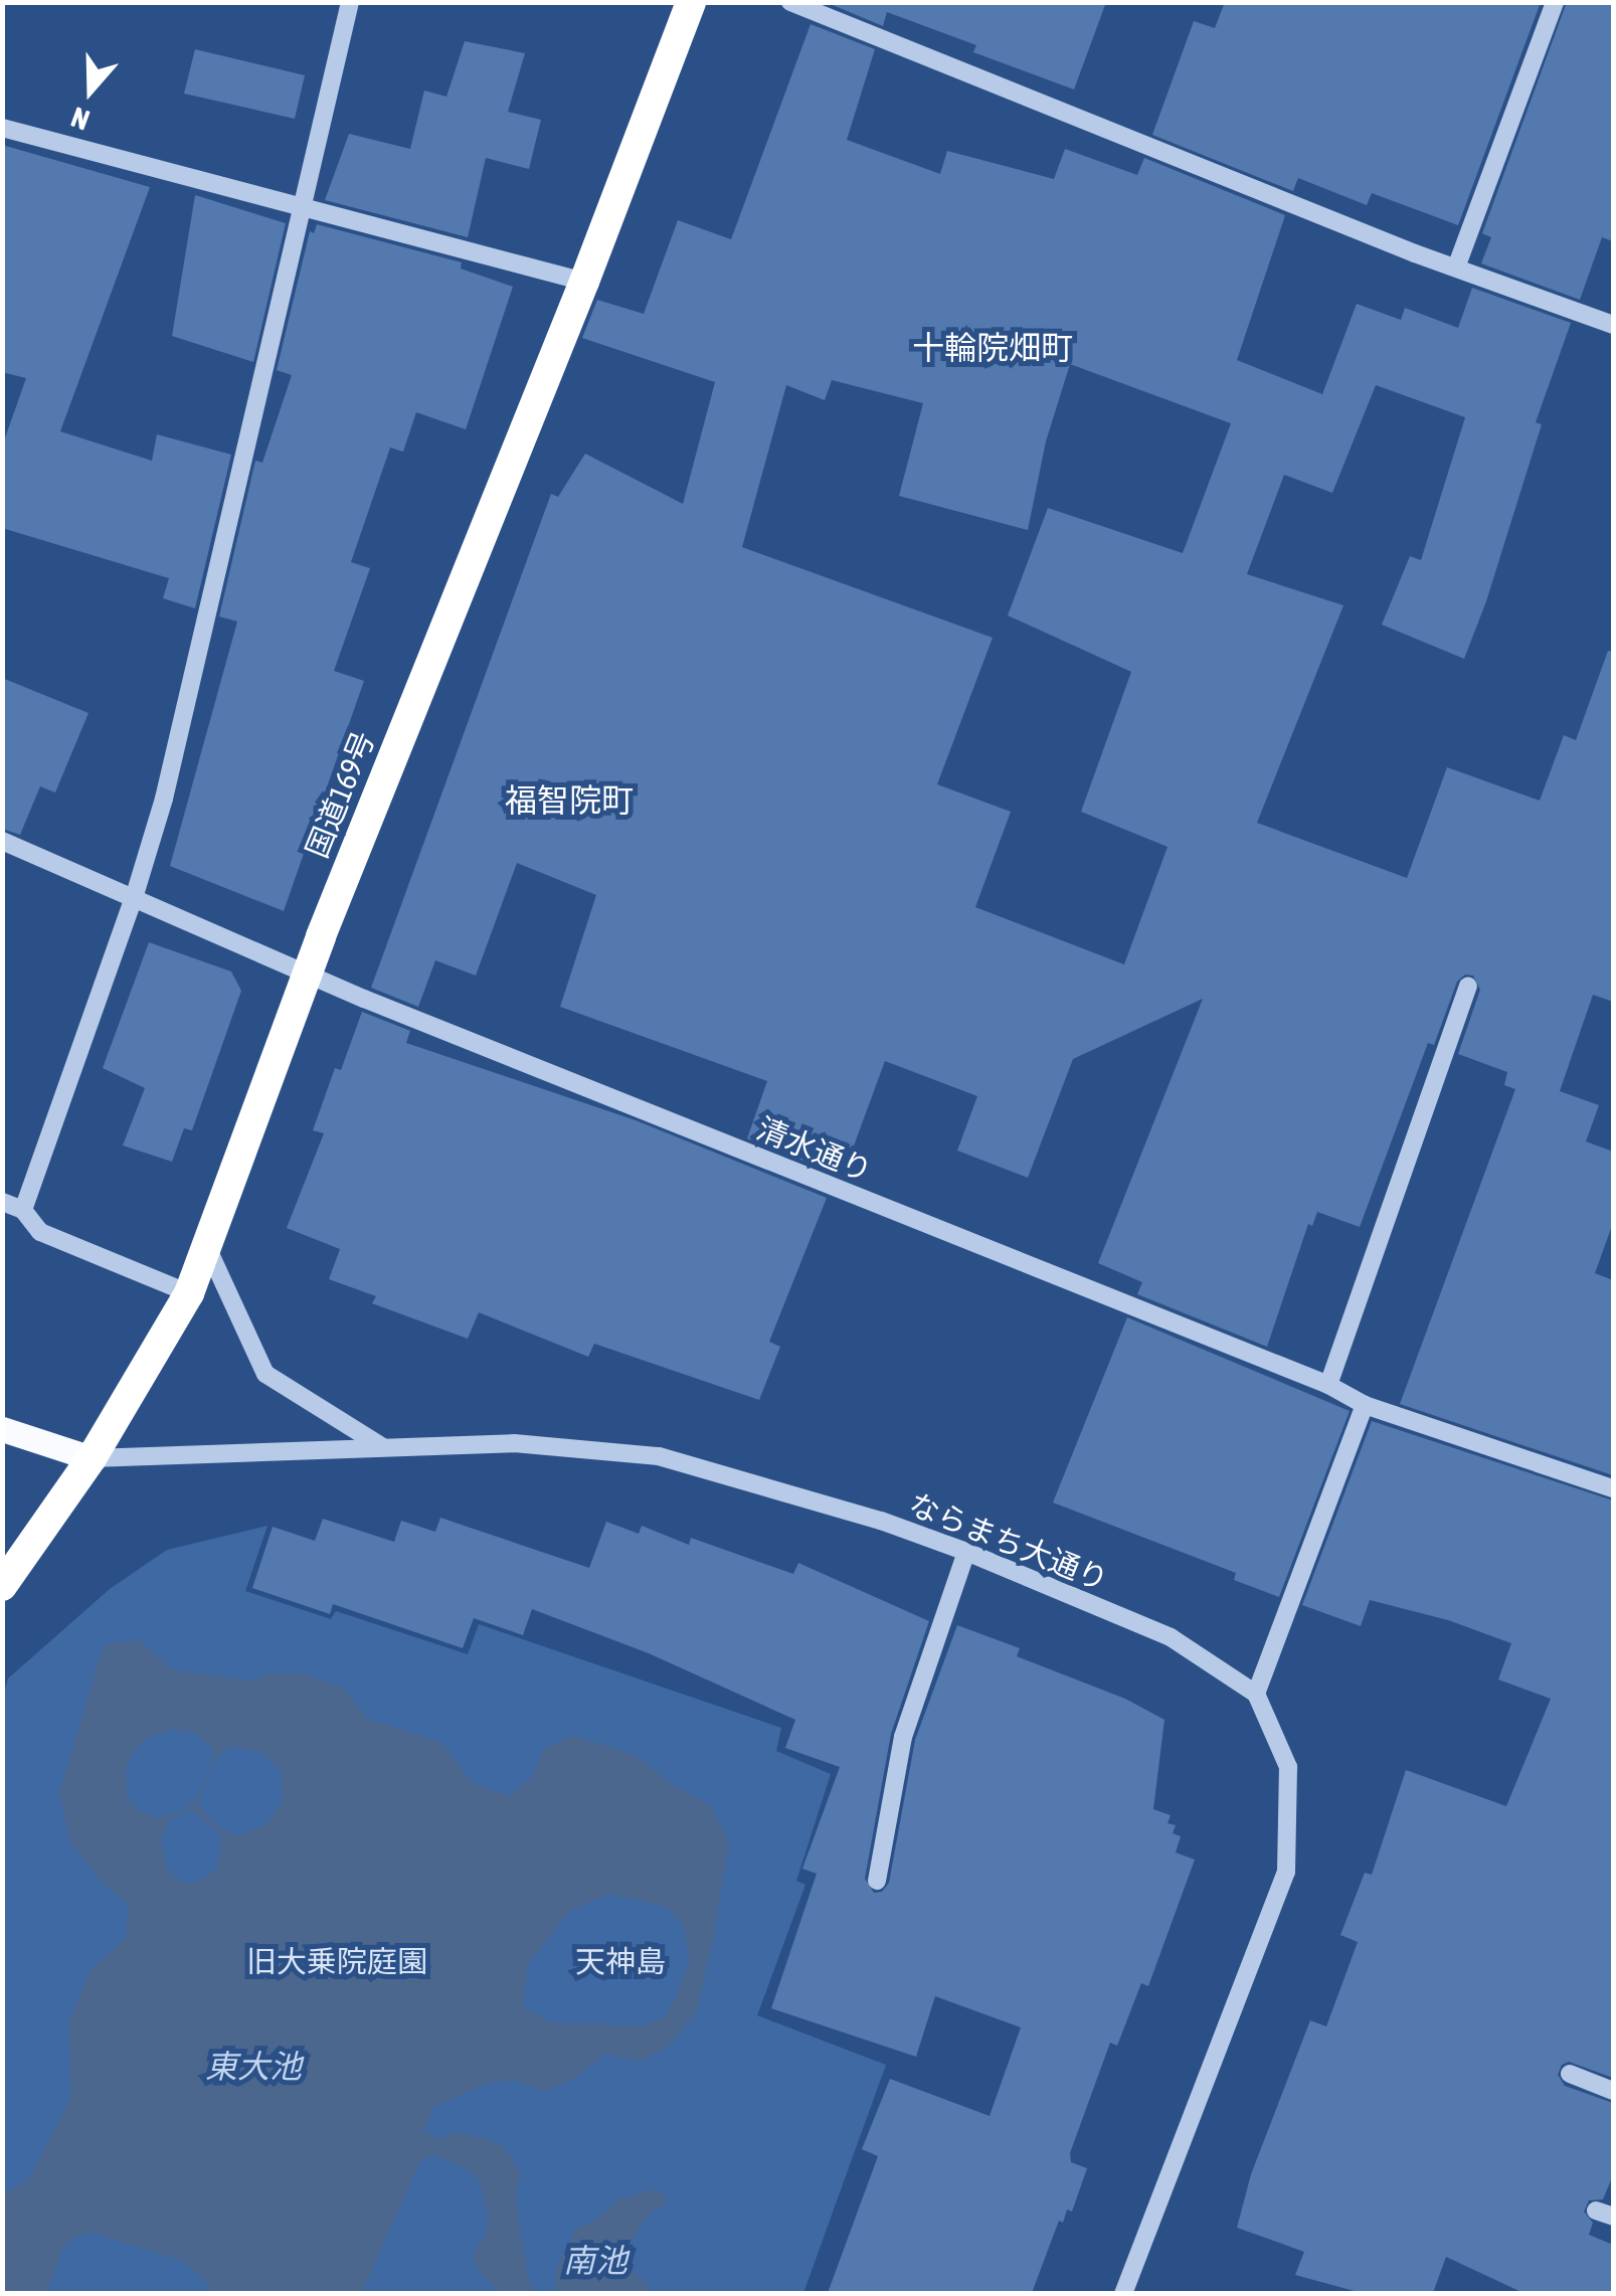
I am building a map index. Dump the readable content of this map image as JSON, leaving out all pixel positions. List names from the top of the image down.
{
  "streets": {
    "highway": ["国道169号"],
    "street": ["清水通り", "ならまち大通り"]
  },
  "crossings": [
    ["国道169号", "清水通り"],
    ["国道169号", "ならまち大通り"]
  ],
  "districts": ["十輪院畑町", "福智院町"],
  "water": ["東大池", "南池"],
  "parks": ["旧大乗院庭園", "天神島"],
  "north": "bottom"
}
